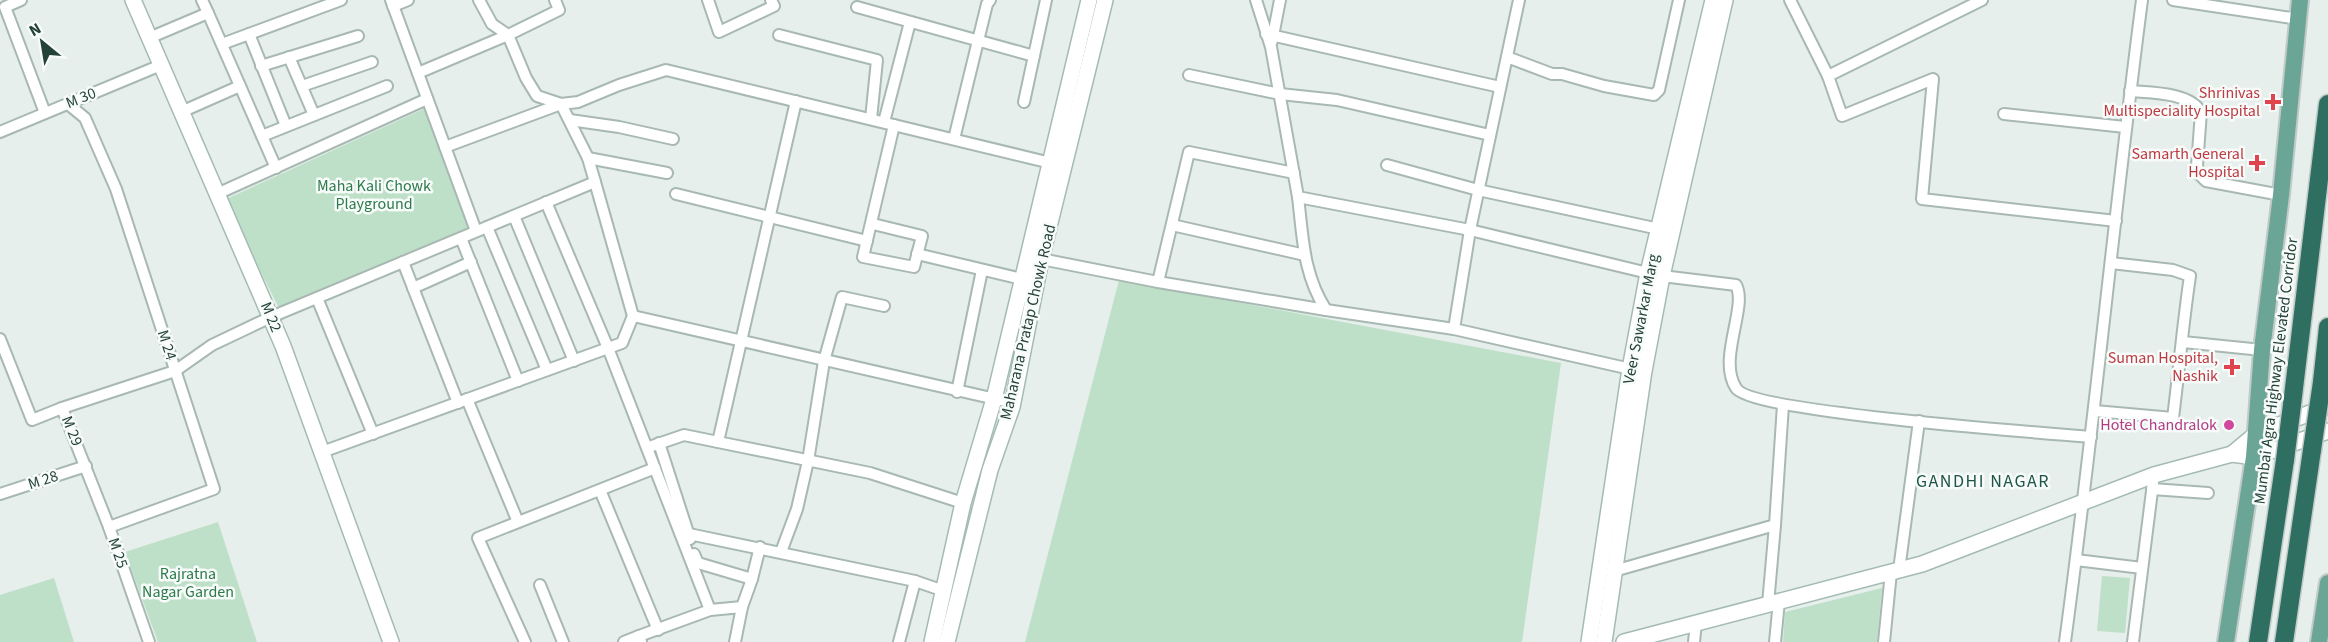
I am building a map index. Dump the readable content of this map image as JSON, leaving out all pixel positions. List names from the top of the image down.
{
  "streets": {
    "highway": ["Mumbai Agra Highway Elevated Corridor"],
    "street": [
      "M 30",
      "M 22",
      "Veer Sawarkar Marg",
      "Maharana Pratap Chowk Road",
      "M 24",
      "M 29",
      "M 28",
      "M 25"
    ]
  },
  "crossings": [
    ["M 30", "M 22"],
    ["M 30", "M 24"],
    ["M 24", "M 25"],
    ["M 29", "M 28"],
    ["M 29", "M 25"],
    ["M 28", "M 25"]
  ],
  "districts": ["GANDHI NAGAR"],
  "parks": ["Maha Kali Chowk Playground", "Rajratna Nagar Garden"],
  "places": {
    "health": ["Shrinivas Multispeciality Hospital", "Samarth General Hospital", "Suman Hospital, Nashik"],
    "other": ["Hotel Chandralok"]
  },
  "north": "top left"
}
